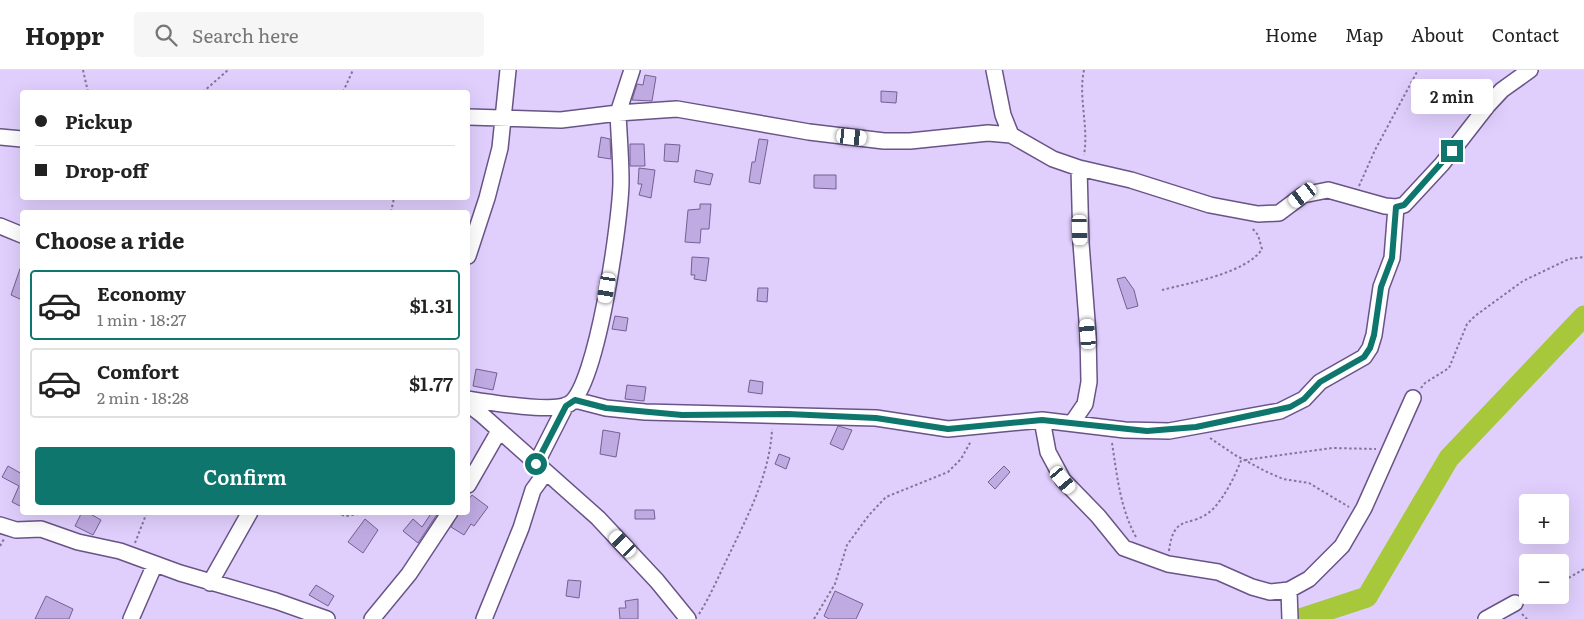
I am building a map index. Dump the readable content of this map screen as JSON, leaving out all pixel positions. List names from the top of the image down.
{
  "page": {
    "header": "Hoppr",
    "search": "Search here",
    "nav": [
      "Home",
      "Map",
      "About",
      "Contact"
    ],
    "bubble": "2 min",
    "banner": ["Pickup", "Drop-off"],
    "heading": "Choose a ride",
    "list": [
      {
        "name": "Economy",
        "note": "1 min · 18:27",
        "value": "$1.31"
      },
      {
        "name": "Comfort",
        "note": "2 min · 18:28",
        "value": "$1.77"
      }
    ],
    "buttons": "Confirm",
    "map_buttons": ["+", "−"]
  }
}
